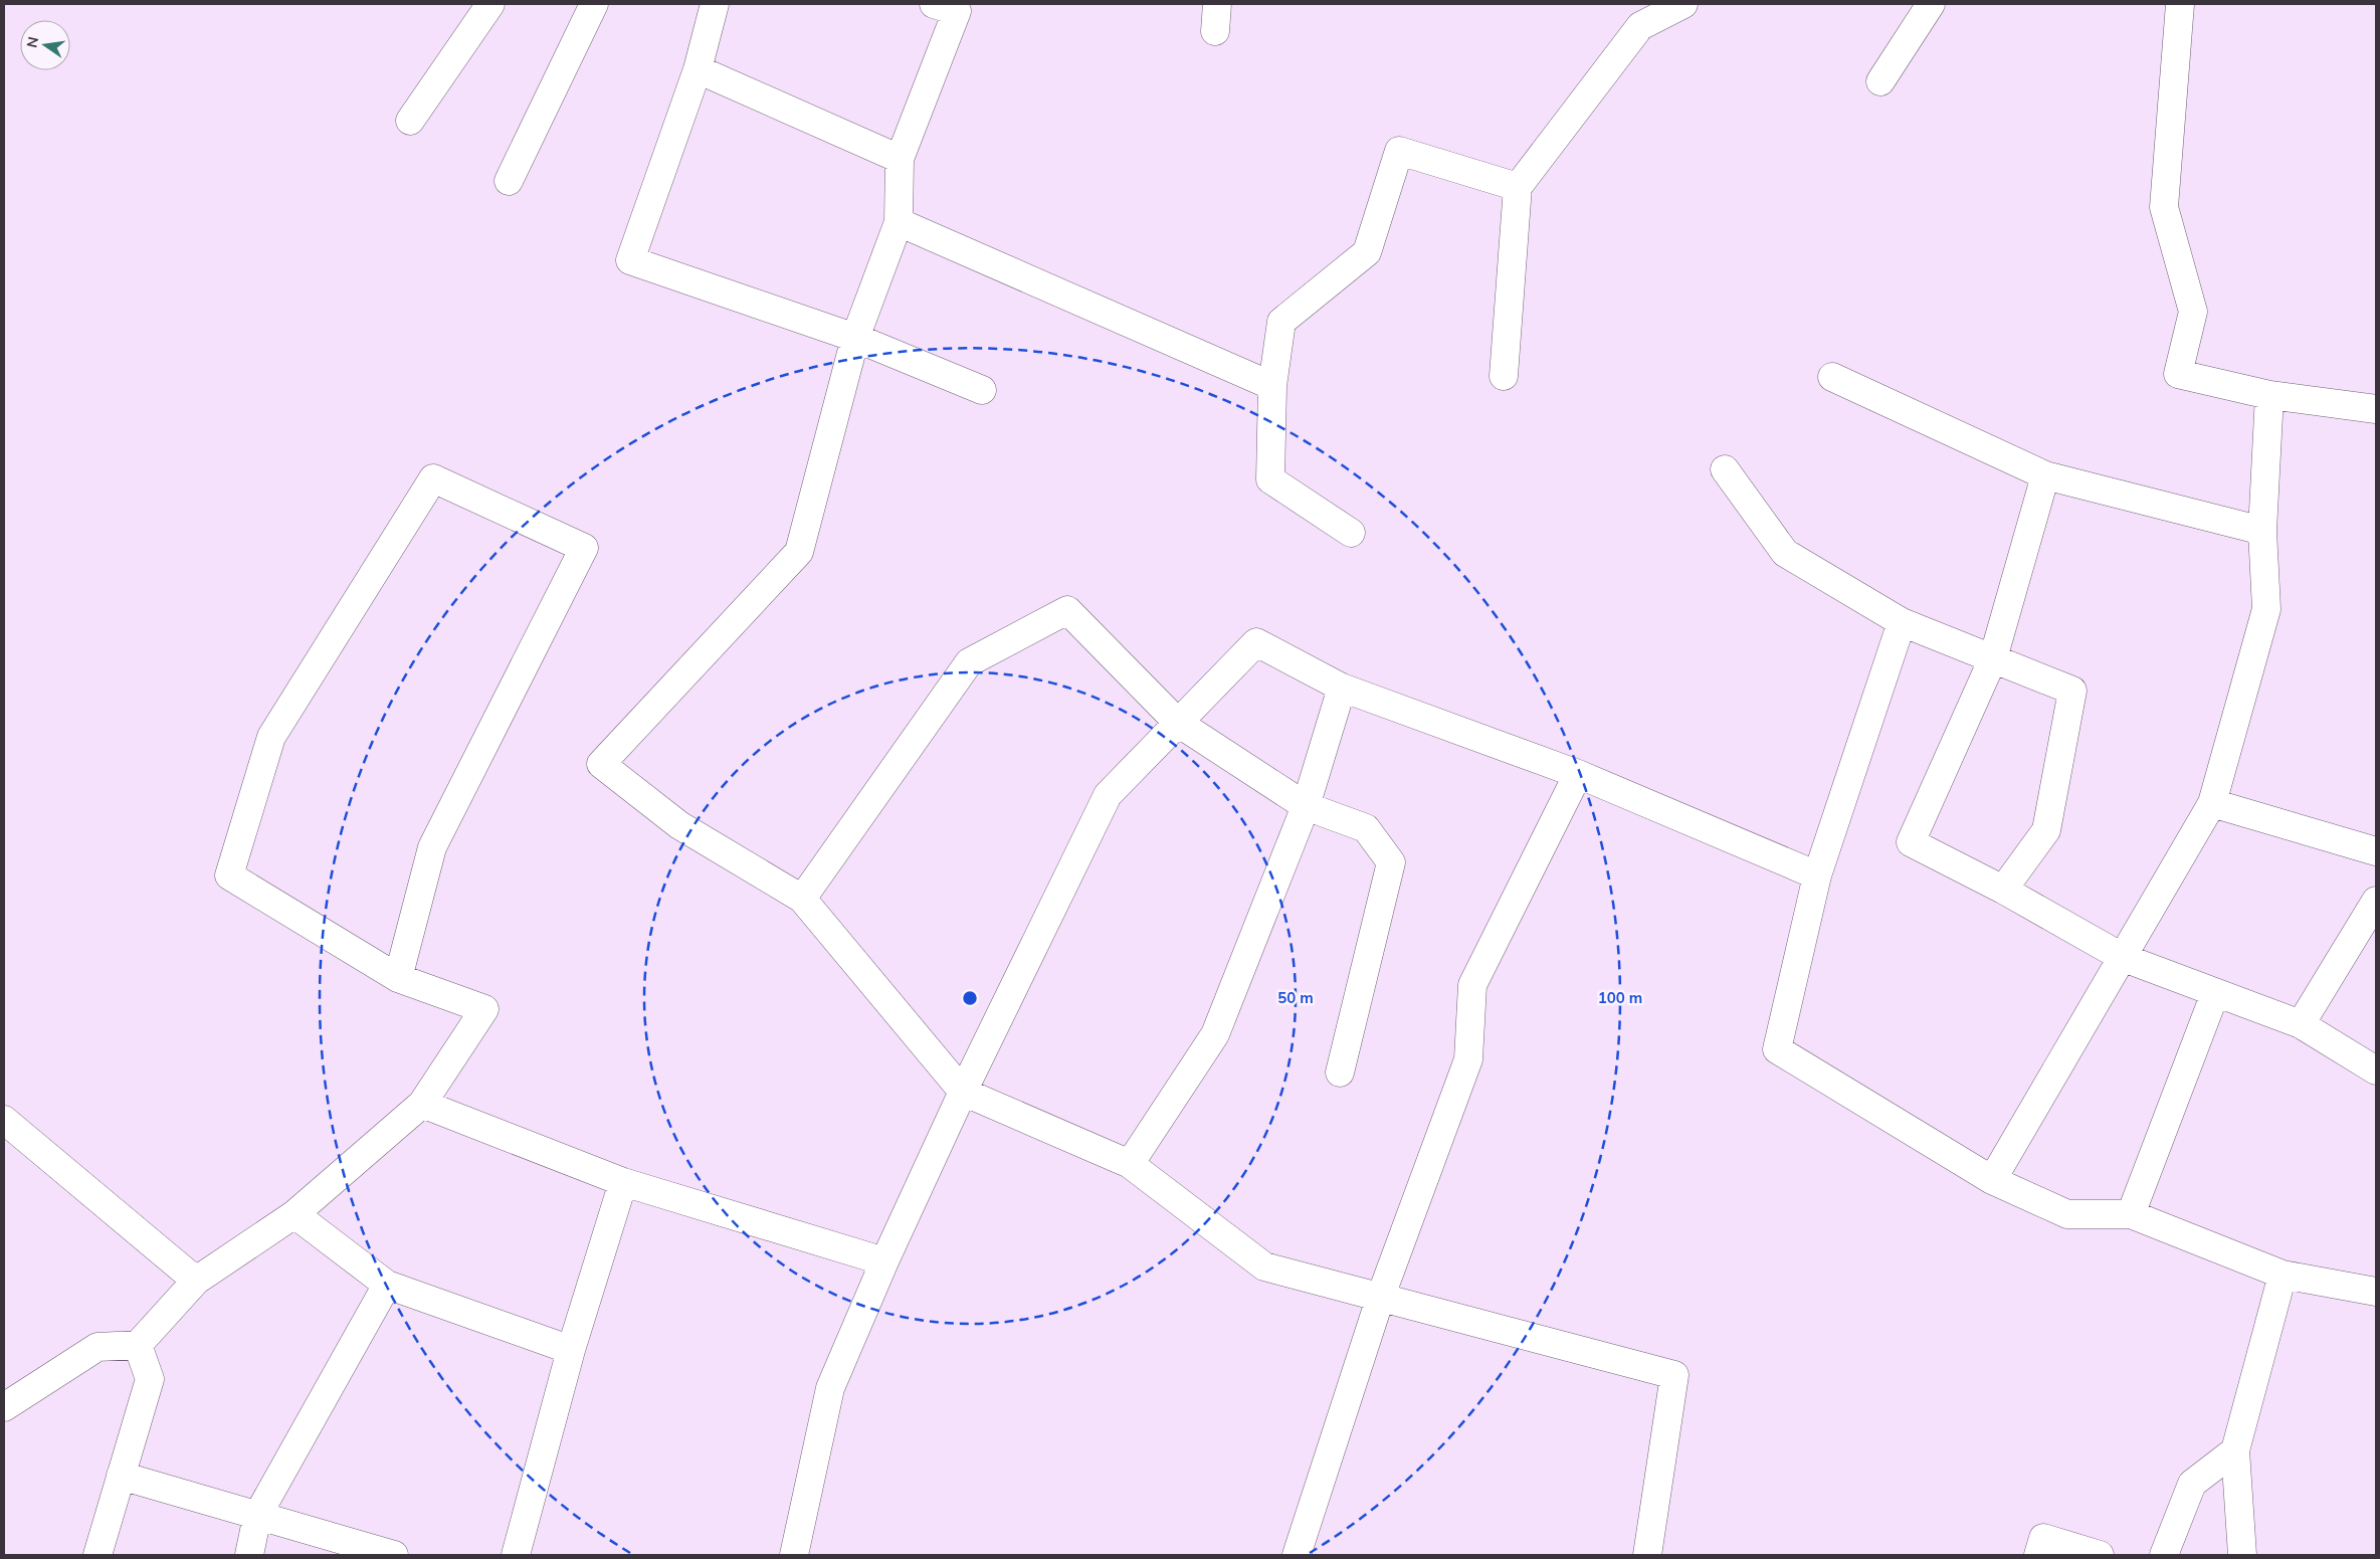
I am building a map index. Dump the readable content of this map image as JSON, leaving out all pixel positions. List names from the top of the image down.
{
  "north": "left",
  "rings": ["50 m", "100 m"]
}
